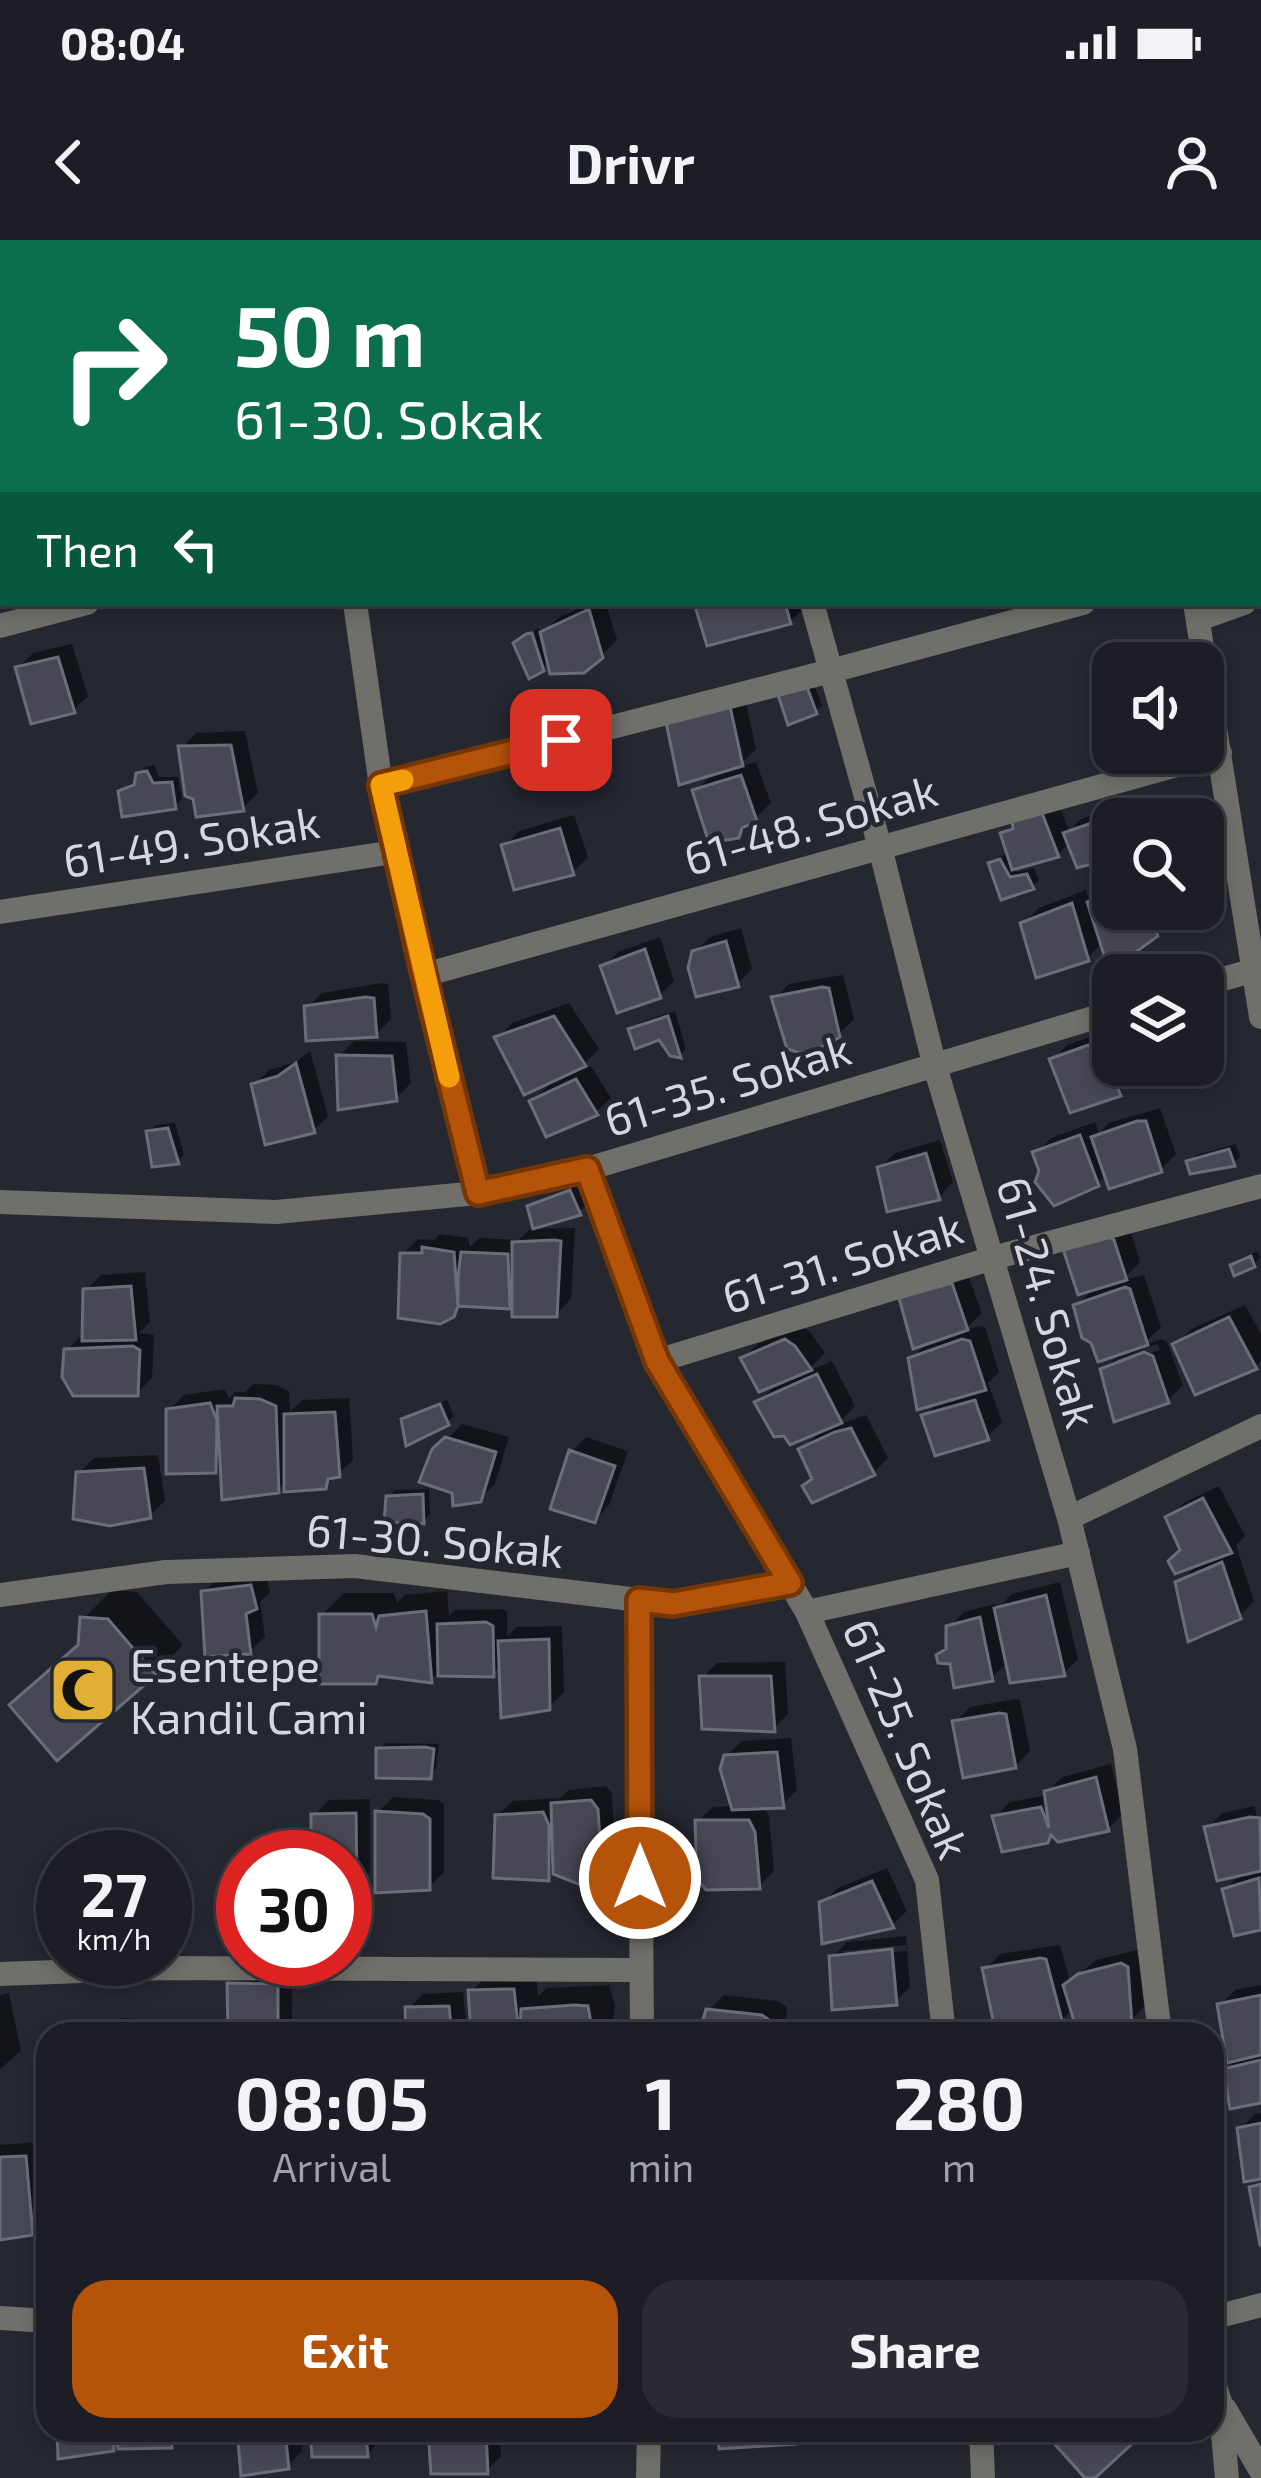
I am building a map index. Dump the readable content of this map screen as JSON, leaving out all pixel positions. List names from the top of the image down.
{
  "streets": {
    "street": [
      "61-48. Sokak",
      "61-49. Sokak",
      "61-35. Sokak",
      "61-31. Sokak",
      "61-24. Sokak",
      "61-30. Sokak",
      "61-25. Sokak"
    ]
  },
  "crossings": [
    ["61-48. Sokak", "61-24. Sokak"],
    ["61-49. Sokak", "61-24. Sokak"],
    ["61-35. Sokak", "61-24. Sokak"],
    ["61-35. Sokak", "61-25. Sokak"],
    ["61-31. Sokak", "61-24. Sokak"],
    ["61-31. Sokak", "61-25. Sokak"],
    ["61-30. Sokak", "61-25. Sokak"]
  ],
  "places": {
    "mosque": ["Esentepe Kandil Cami"]
  },
  "page": {
    "status": "08:04",
    "header": "Drivr",
    "turn": ["50 m", "61-30. Sokak"],
    "then": "Then",
    "speed": "27 km/h",
    "limit": "30",
    "eta": [
      "08:05",
      "Arrival",
      "1",
      "min",
      "280",
      "m"
    ],
    "buttons": ["Exit", "Share"]
  }
}
